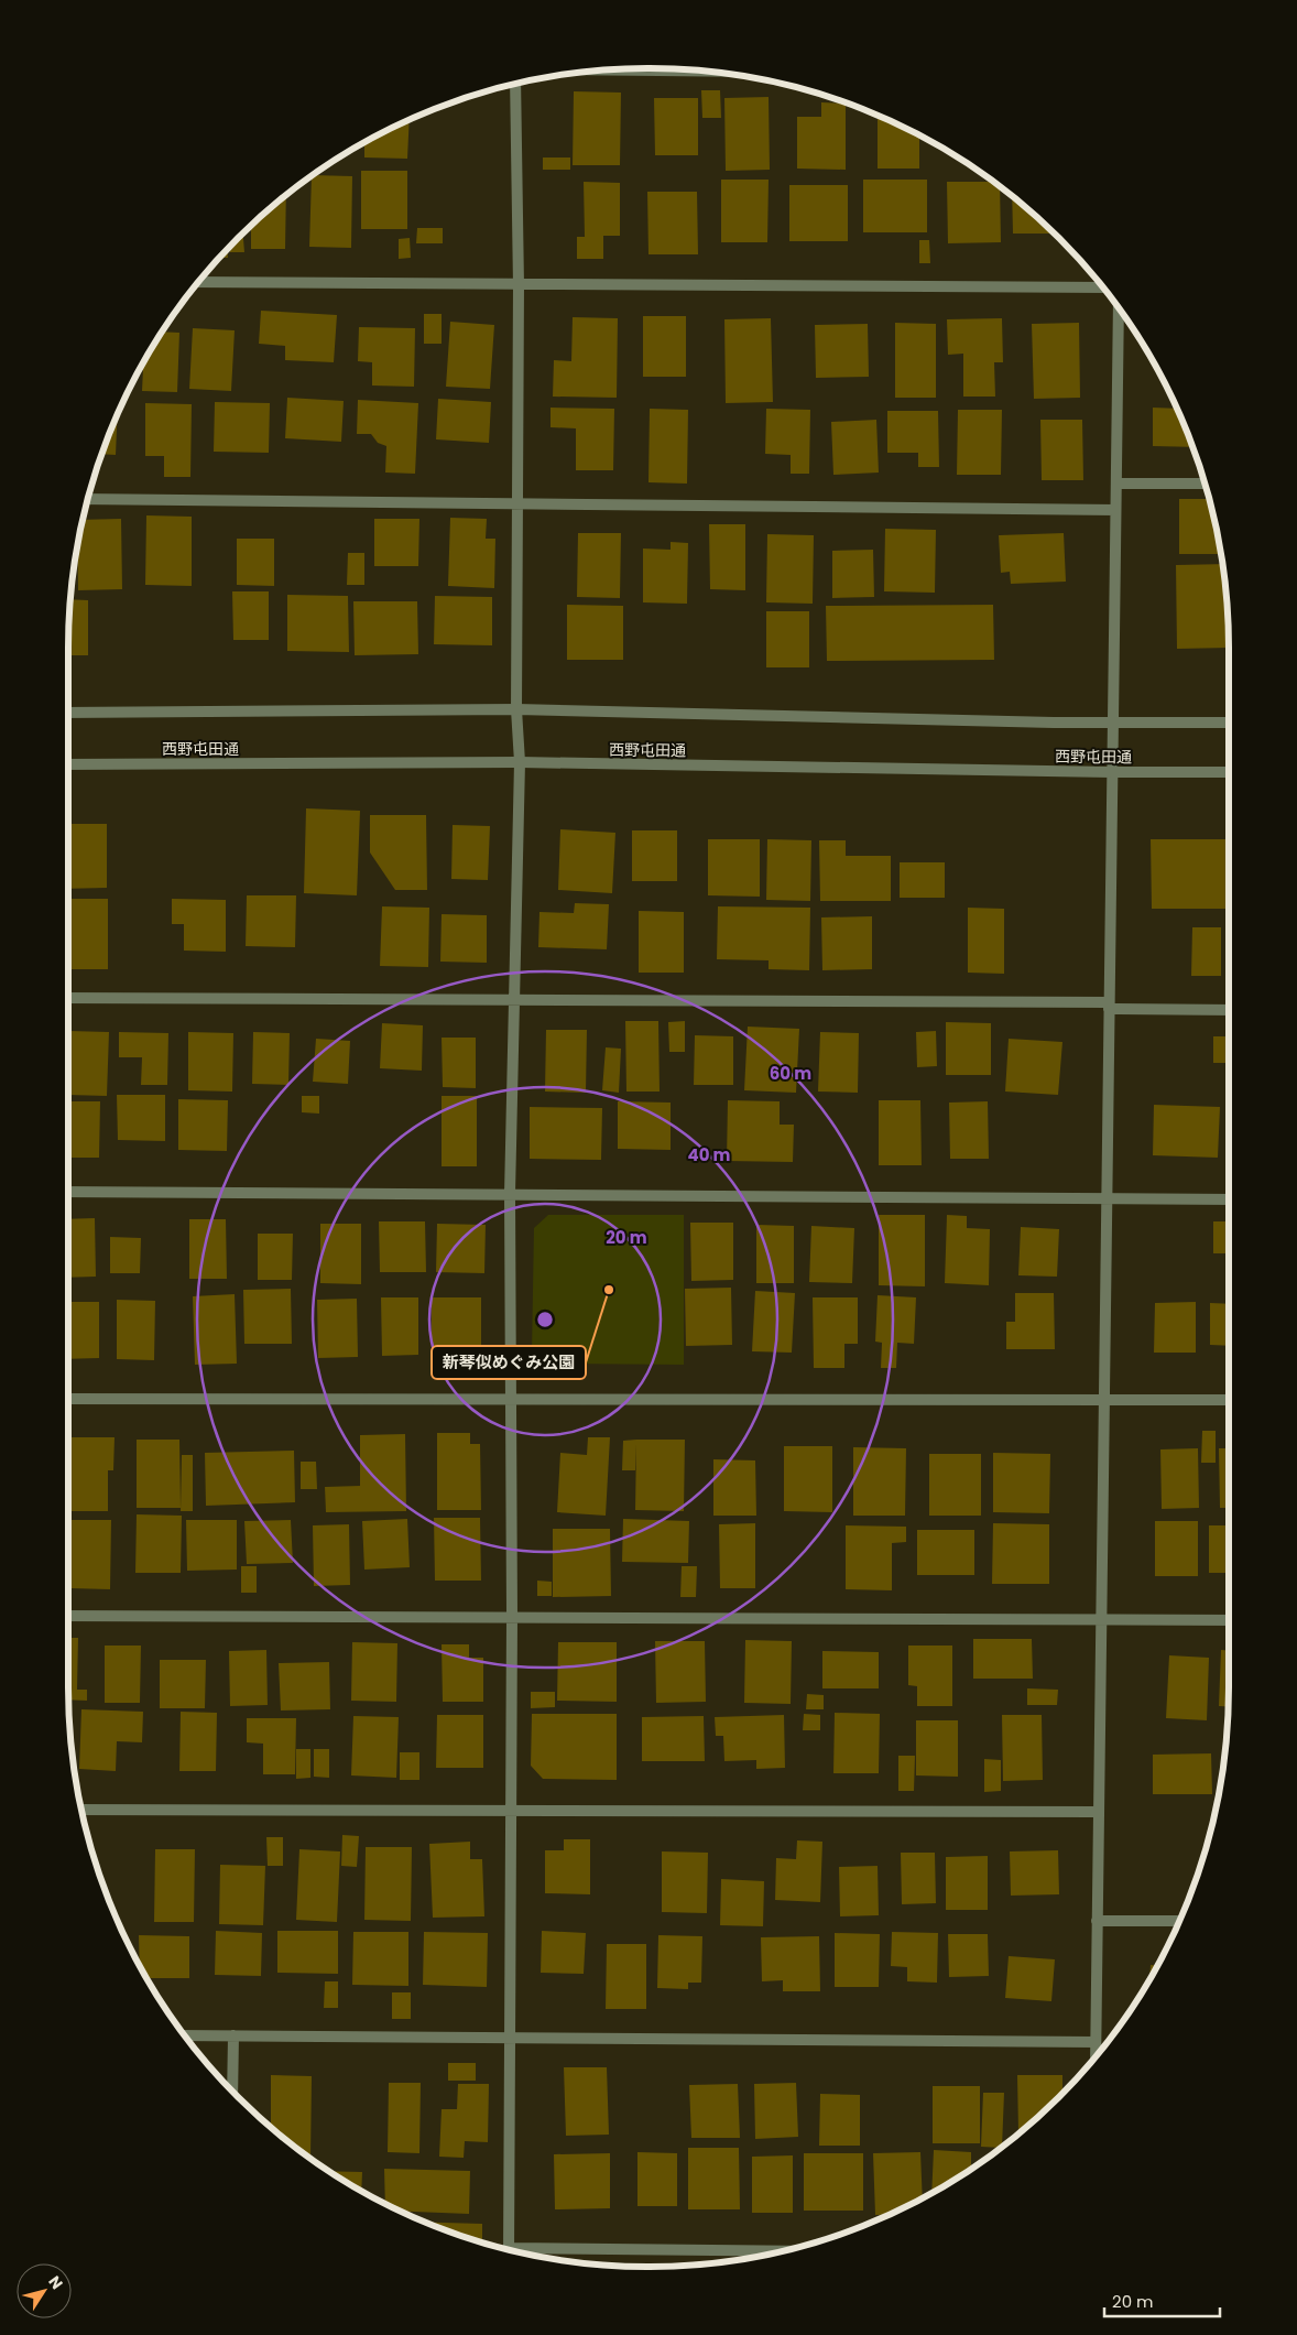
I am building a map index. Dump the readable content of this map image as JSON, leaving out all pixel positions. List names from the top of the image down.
{
  "streets": {
    "street": ["西野屯田通"]
  },
  "places": ["新琴似めぐみ公園"],
  "scale_bar": "20 m",
  "north": "top right",
  "rings": ["60 m", "40 m", "20 m"]
}
